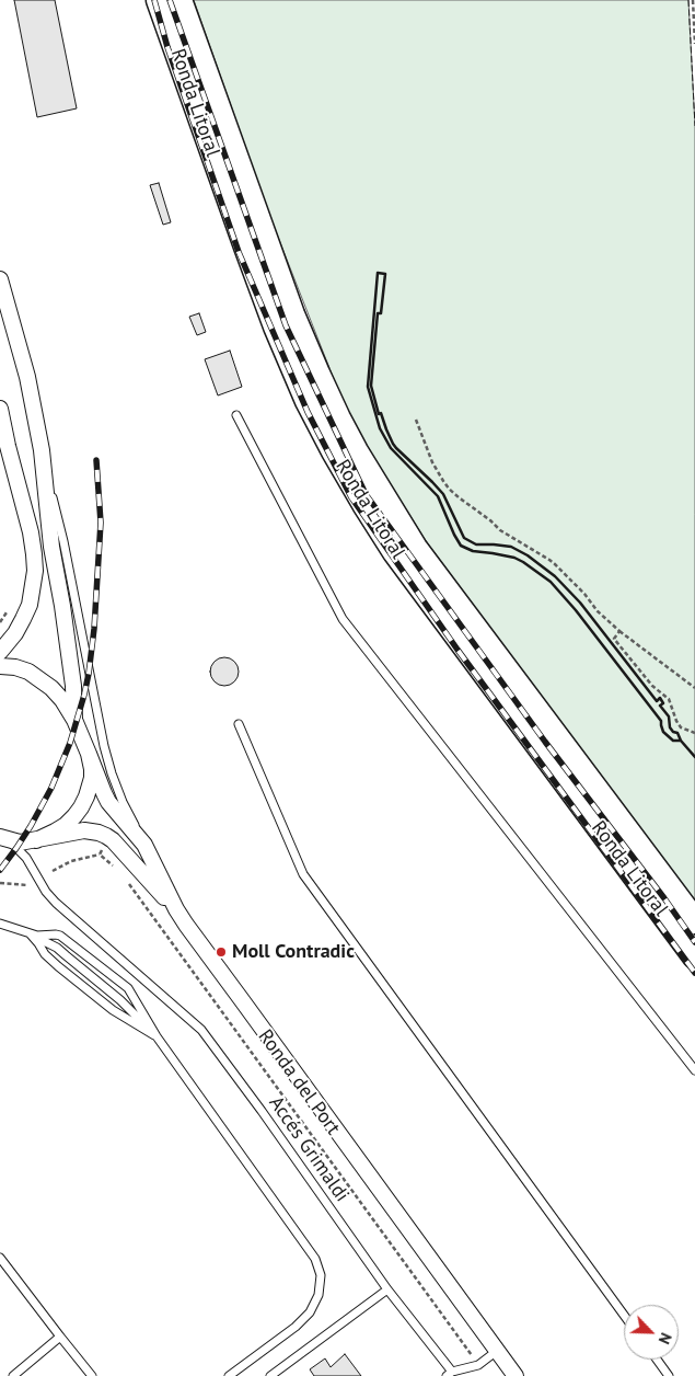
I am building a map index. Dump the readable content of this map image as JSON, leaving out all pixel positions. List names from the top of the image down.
{
  "streets": {
    "highway": ["Ronda Litoral"],
    "street": ["Ronda del Port"],
    "lane": ["Accés Grimaldi"]
  },
  "places": ["Moll Contradic"],
  "north": "bottom right"
}
